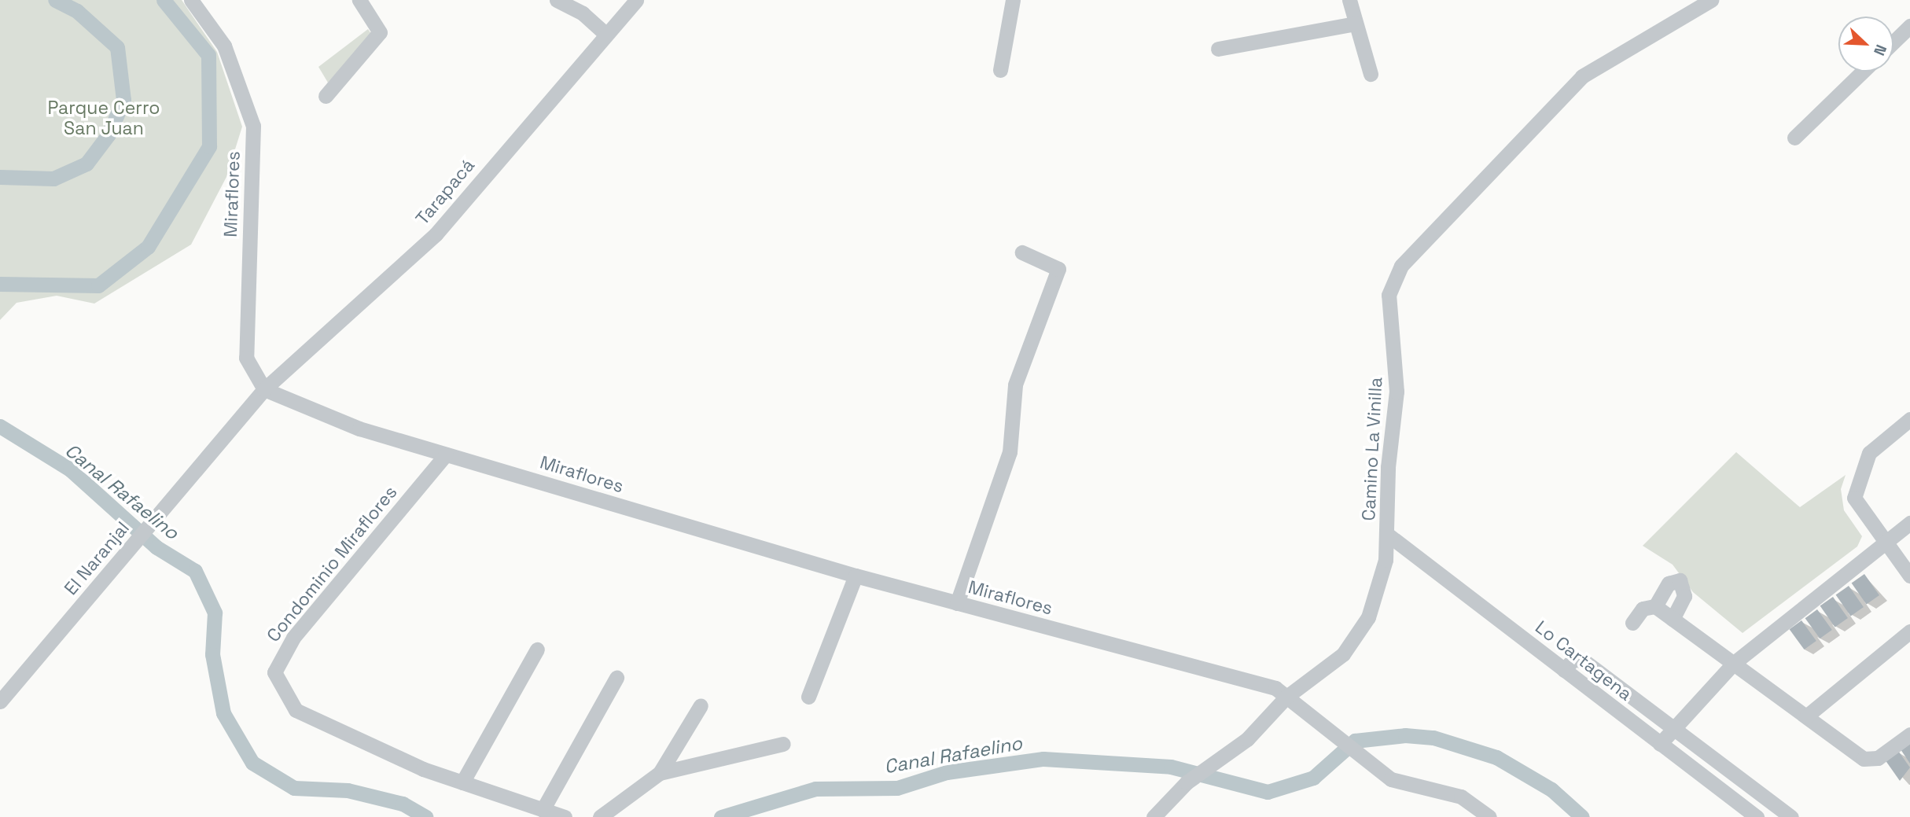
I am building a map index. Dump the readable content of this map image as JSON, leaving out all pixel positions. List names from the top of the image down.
{
  "streets": {
    "street": [
      "Tarapacá",
      "Miraflores",
      "Camino La Vinilla",
      "El Naranjal",
      "Condominio Miraflores",
      "Lo Cartagena"
    ]
  },
  "crossings": [
    ["Tarapacá", "Miraflores"],
    ["Tarapacá", "El Naranjal"],
    ["Miraflores", "Camino La Vinilla"],
    ["Miraflores", "El Naranjal"],
    ["Miraflores", "Condominio Miraflores"],
    ["Camino La Vinilla", "Lo Cartagena"]
  ],
  "water": ["Canal Rafaelino"],
  "parks": ["Parque Cerro San Juan"],
  "north": "bottom right"
}
